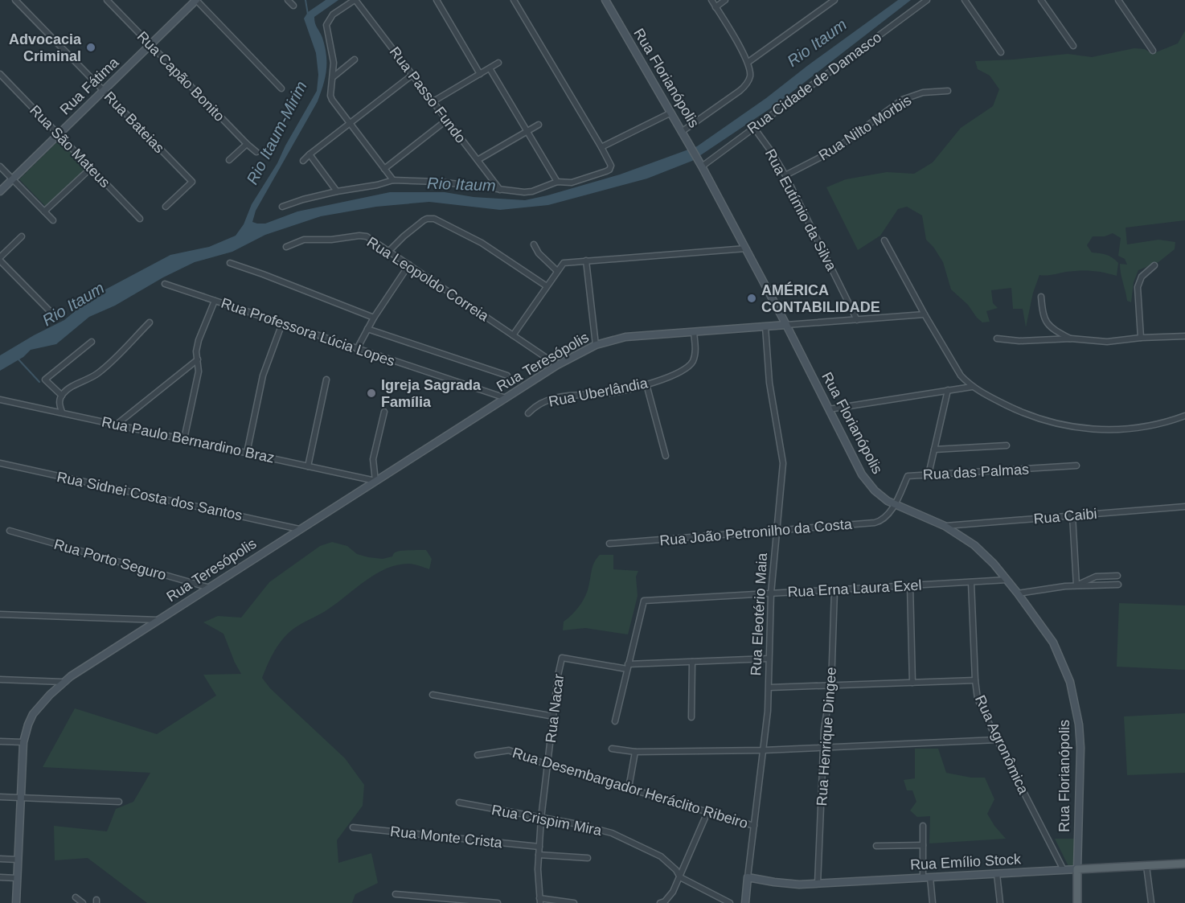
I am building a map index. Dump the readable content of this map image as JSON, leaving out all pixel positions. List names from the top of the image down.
{
  "streets": {
    "main road": [
      "Rua Florianópolis",
      "Rua Fátima",
      "Rua Teresópolis",
      "Rua Eleotério Maia",
      "Rua Emílio Stock"
    ],
    "street": [
      "Rua Capão Bonito",
      "Rua Cidade de Damasco",
      "Rua Passo Fundo",
      "Rua Bateias",
      "Rua Nilto Morbis",
      "Rua São Mateus",
      "Rua Eutímio da Silva",
      "Rua Leopoldo Correia",
      "Rua Professora Lúcia Lopes",
      "Rua Uberlândia",
      "Rua Paulo Bernardino Braz",
      "Rua das Palmas",
      "Rua Sidnei Costa dos Santos",
      "Rua Caibi",
      "Rua João Petronilho da Costa",
      "Rua Porto Seguro",
      "Rua Erna Laura Exel",
      "Rua Nacar",
      "Rua Henrique Dingee",
      "Rua Agronômica",
      "Rua Desembargador Heráclito Ribeiro",
      "Rua Crispim Mira",
      "Rua Monte Crista"
    ]
  },
  "crossings": [
    ["Rua Capão Bonito", "Rua Fátima"],
    ["Rua Florianópolis", "Rua Cidade de Damasco"],
    ["Rua Florianópolis", "Rua Teresópolis"],
    ["Rua Florianópolis", "Rua das Palmas"],
    ["Rua Florianópolis", "Rua Caibi"],
    ["Rua Florianópolis", "Rua João Petronilho da Costa"],
    ["Rua Florianópolis", "Rua Erna Laura Exel"],
    ["Rua Florianópolis", "Rua Emílio Stock"],
    ["Rua Cidade de Damasco", "Rua Eutímio da Silva"],
    ["Rua Fátima", "Rua Bateias"],
    ["Rua Fátima", "Rua São Mateus"],
    ["Rua Nilto Morbis", "Rua Eutímio da Silva"],
    ["Rua Eutímio da Silva", "Rua Teresópolis"],
    ["Rua Leopoldo Correia", "Rua Teresópolis"],
    ["Rua Professora Lúcia Lopes", "Rua Teresópolis"],
    ["Rua Teresópolis", "Rua Uberlândia"],
    ["Rua Teresópolis", "Rua Paulo Bernardino Braz"],
    ["Rua Teresópolis", "Rua Sidnei Costa dos Santos"],
    ["Rua Teresópolis", "Rua Porto Seguro"],
    ["Rua Teresópolis", "Rua Eleotério Maia"],
    ["Rua das Palmas", "Rua João Petronilho da Costa"],
    ["Rua João Petronilho da Costa", "Rua Eleotério Maia"],
    ["Rua Erna Laura Exel", "Rua Eleotério Maia"],
    ["Rua Erna Laura Exel", "Rua Nacar"],
    ["Rua Erna Laura Exel", "Rua Henrique Dingee"],
    ["Rua Erna Laura Exel", "Rua Agronômica"],
    ["Rua Eleotério Maia", "Rua Desembargador Heráclito Ribeiro"],
    ["Rua Eleotério Maia", "Rua Emílio Stock"],
    ["Rua Nacar", "Rua Desembargador Heráclito Ribeiro"],
    ["Rua Nacar", "Rua Crispim Mira"],
    ["Rua Nacar", "Rua Monte Crista"],
    ["Rua Henrique Dingee", "Rua Emílio Stock"],
    ["Rua Agronômica", "Rua Emílio Stock"]
  ],
  "water": ["Rio Itaum", "Rio Itaum-Mirim"],
  "places": ["Advocacia Criminal", "AMÉRICA CONTABILIDADE", "Igreja Sagrada Família"]
}
